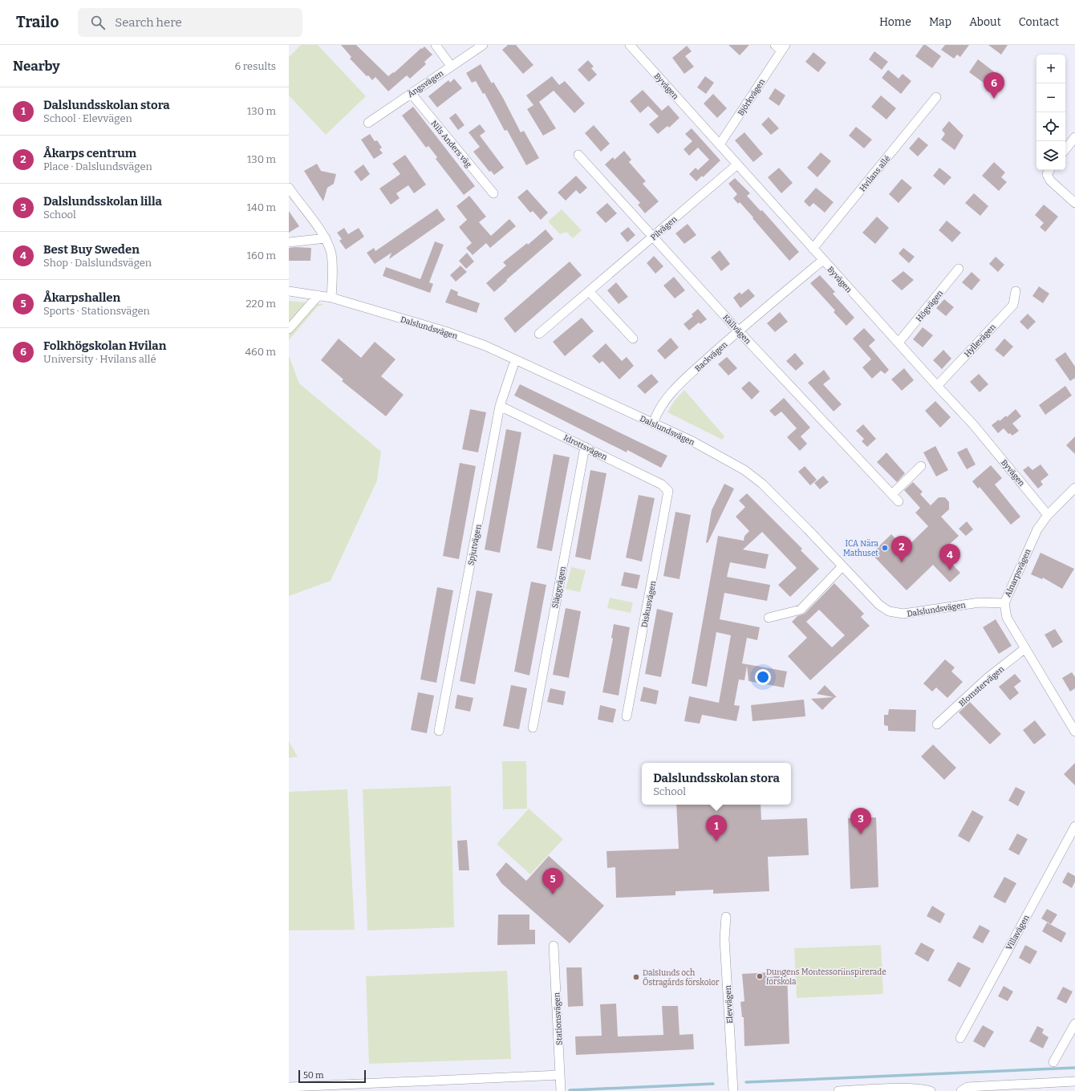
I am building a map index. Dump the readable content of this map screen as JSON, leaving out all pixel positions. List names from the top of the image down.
{
  "streets": {
    "street": [
      "Ängsvägen",
      "Byvägen",
      "Björkvägen",
      "Nils Anders väg",
      "Hvilans allé",
      "Pilvägen",
      "Högvägen",
      "Dalslundsvägen",
      "Källvägen",
      "Hyllevägen",
      "Backvägen",
      "Idrottsvägen",
      "Spjutvägen",
      "Alnarpsvägen",
      "Släggvägen",
      "Diskusvägen",
      "Blomstervägen",
      "Villavägen",
      "Elevvägen",
      "Stationsvägen"
    ]
  },
  "crossings": [
    ["Ängsvägen", "Nils Anders väg"],
    ["Byvägen", "Björkvägen"],
    ["Byvägen", "Hvilans allé"],
    ["Byvägen", "Pilvägen"],
    ["Byvägen", "Högvägen"],
    ["Byvägen", "Hyllevägen"],
    ["Byvägen", "Backvägen"],
    ["Byvägen", "Alnarpsvägen"],
    ["Pilvägen", "Källvägen"],
    ["Dalslundsvägen", "Backvägen"],
    ["Dalslundsvägen", "Spjutvägen"],
    ["Dalslundsvägen", "Alnarpsvägen"],
    ["Källvägen", "Backvägen"],
    ["Idrottsvägen", "Spjutvägen"],
    ["Idrottsvägen", "Släggvägen"],
    ["Idrottsvägen", "Diskusvägen"],
    ["Alnarpsvägen", "Blomstervägen"]
  ],
  "places": ["ICA Nära Mathuset", "Dungens Montessoriinspirerade förskola", "Dalslunds och Östragårds förskolor"],
  "scale_bar": "50 m",
  "page": {
    "header": "Trailo",
    "search": "Search here",
    "nav": [
      "Home",
      "Map",
      "About",
      "Contact"
    ],
    "heading": ["Nearby", "6 results"],
    "map_buttons": ["+", "−"],
    "pins": [
      "6",
      "2",
      "4",
      "3",
      "1",
      "5"
    ],
    "list": [
      {
        "mark": "1",
        "name": "Dalslundsskolan stora",
        "note": "School · Elevvägen",
        "value": "130 m"
      },
      {
        "mark": "2",
        "name": "Åkarps centrum",
        "note": "Place · Dalslundsvägen",
        "value": "130 m"
      },
      {
        "mark": "3",
        "name": "Dalslundsskolan lilla",
        "note": "School",
        "value": "140 m"
      },
      {
        "mark": "4",
        "name": "Best Buy Sweden",
        "note": "Shop · Dalslundsvägen",
        "value": "160 m"
      },
      {
        "mark": "5",
        "name": "Åkarpshallen",
        "note": "Sports · Stationsvägen",
        "value": "220 m"
      },
      {
        "mark": "6",
        "name": "Folkhögskolan Hvilan",
        "note": "University · Hvilans allé",
        "value": "460 m"
      }
    ],
    "popup": ["Dalslundsskolan stora", "School"],
    "scale": "50 m"
  }
}
